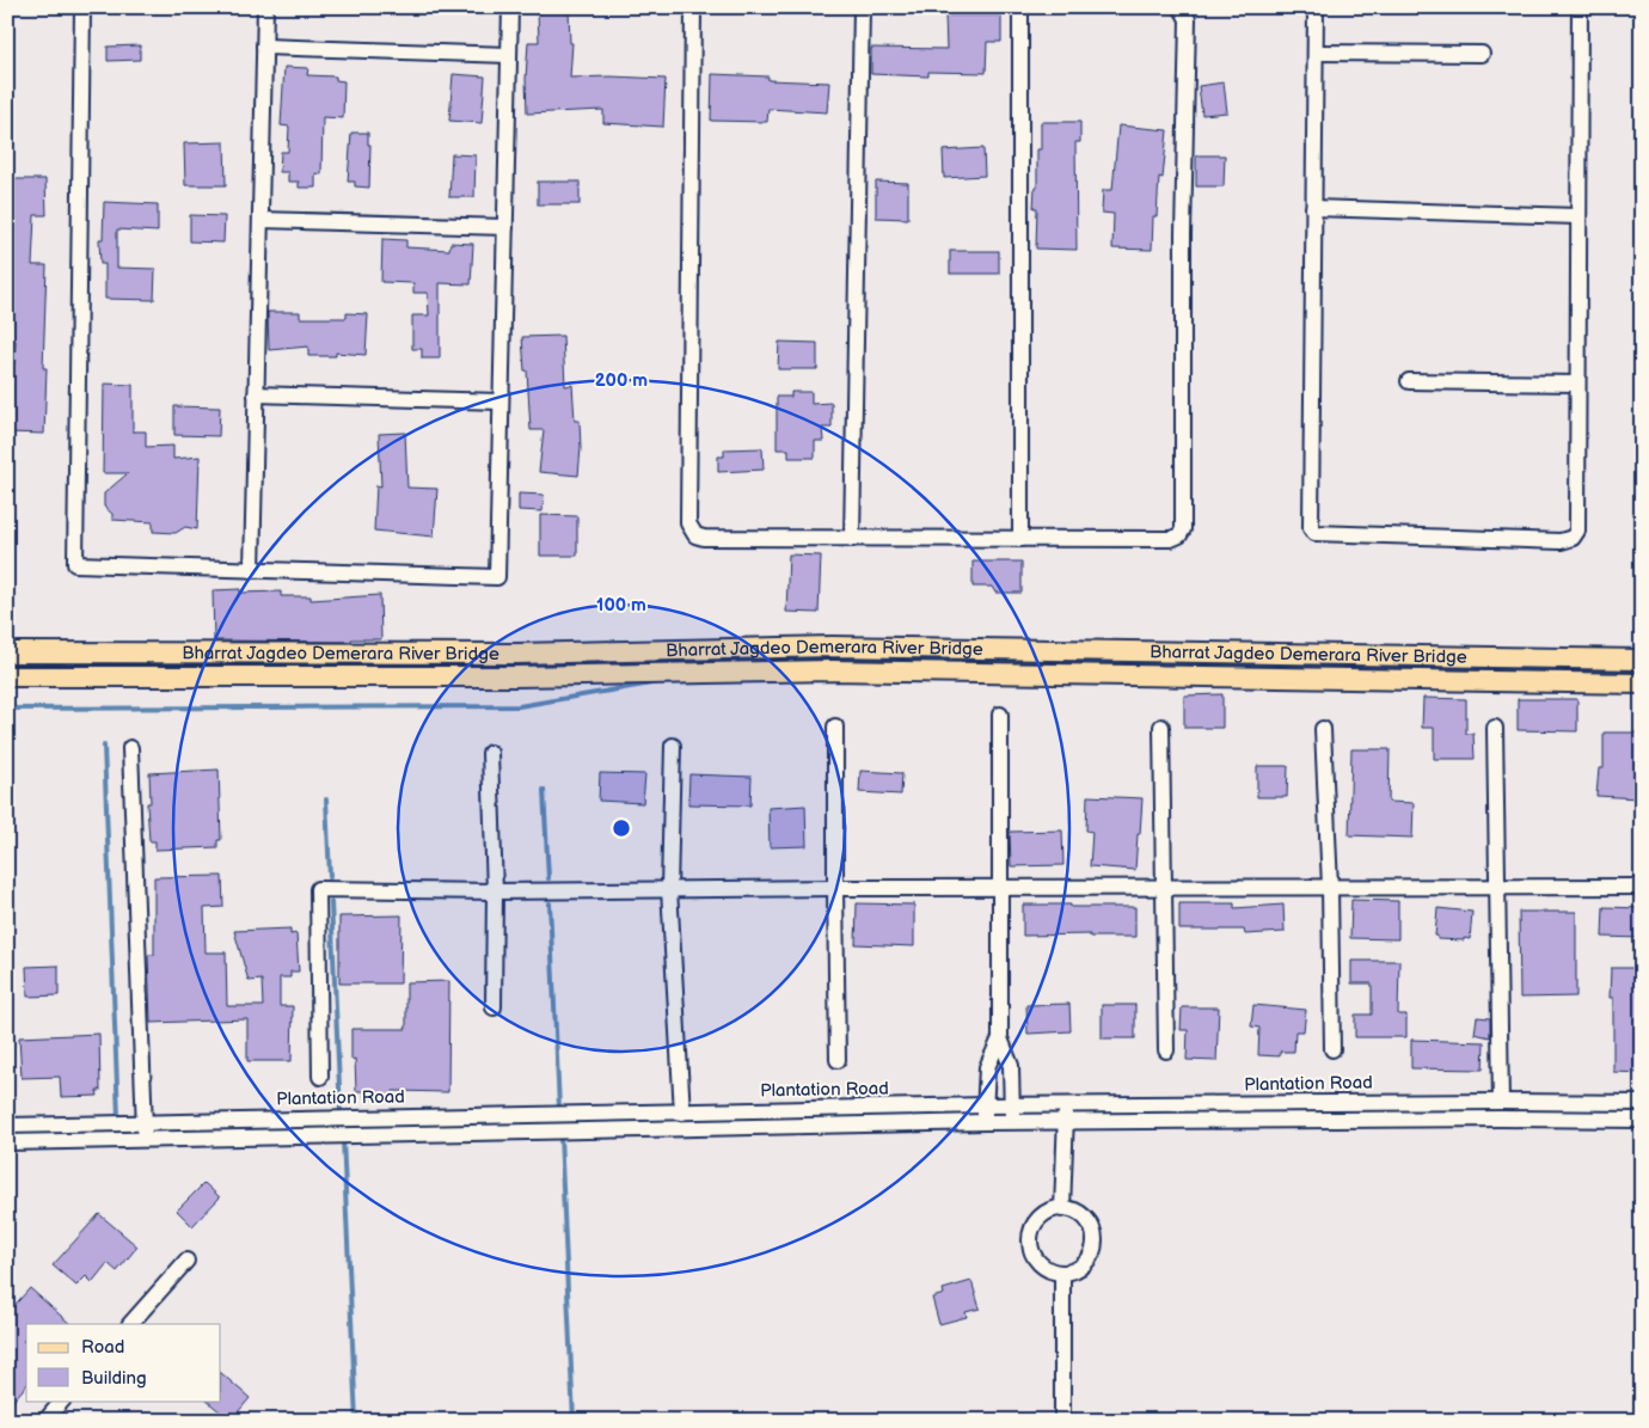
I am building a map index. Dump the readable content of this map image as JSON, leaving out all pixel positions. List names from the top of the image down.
{
  "streets": {
    "main road": ["Bharrat Jagdeo Demerara River Bridge"],
    "street": ["Plantation Road"]
  },
  "legend": ["Road", "Building"],
  "rings": ["200 m", "100 m"]
}
